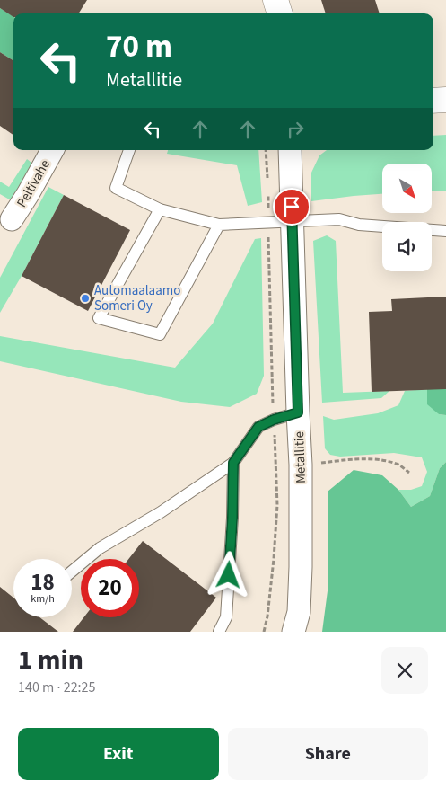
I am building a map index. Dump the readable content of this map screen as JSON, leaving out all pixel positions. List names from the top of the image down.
{
  "streets": {
    "street": ["Peltivahe", "Metallitie"]
  },
  "places": ["Automaalaamo Someri Oy"],
  "north": "bottom right",
  "page": {
    "turn": ["70 m", "Metallitie"],
    "speed": "18 km/h",
    "limit": "20",
    "heading": ["1 min", "140 m · 22:25"],
    "buttons": ["Exit", "Share"]
  }
}
